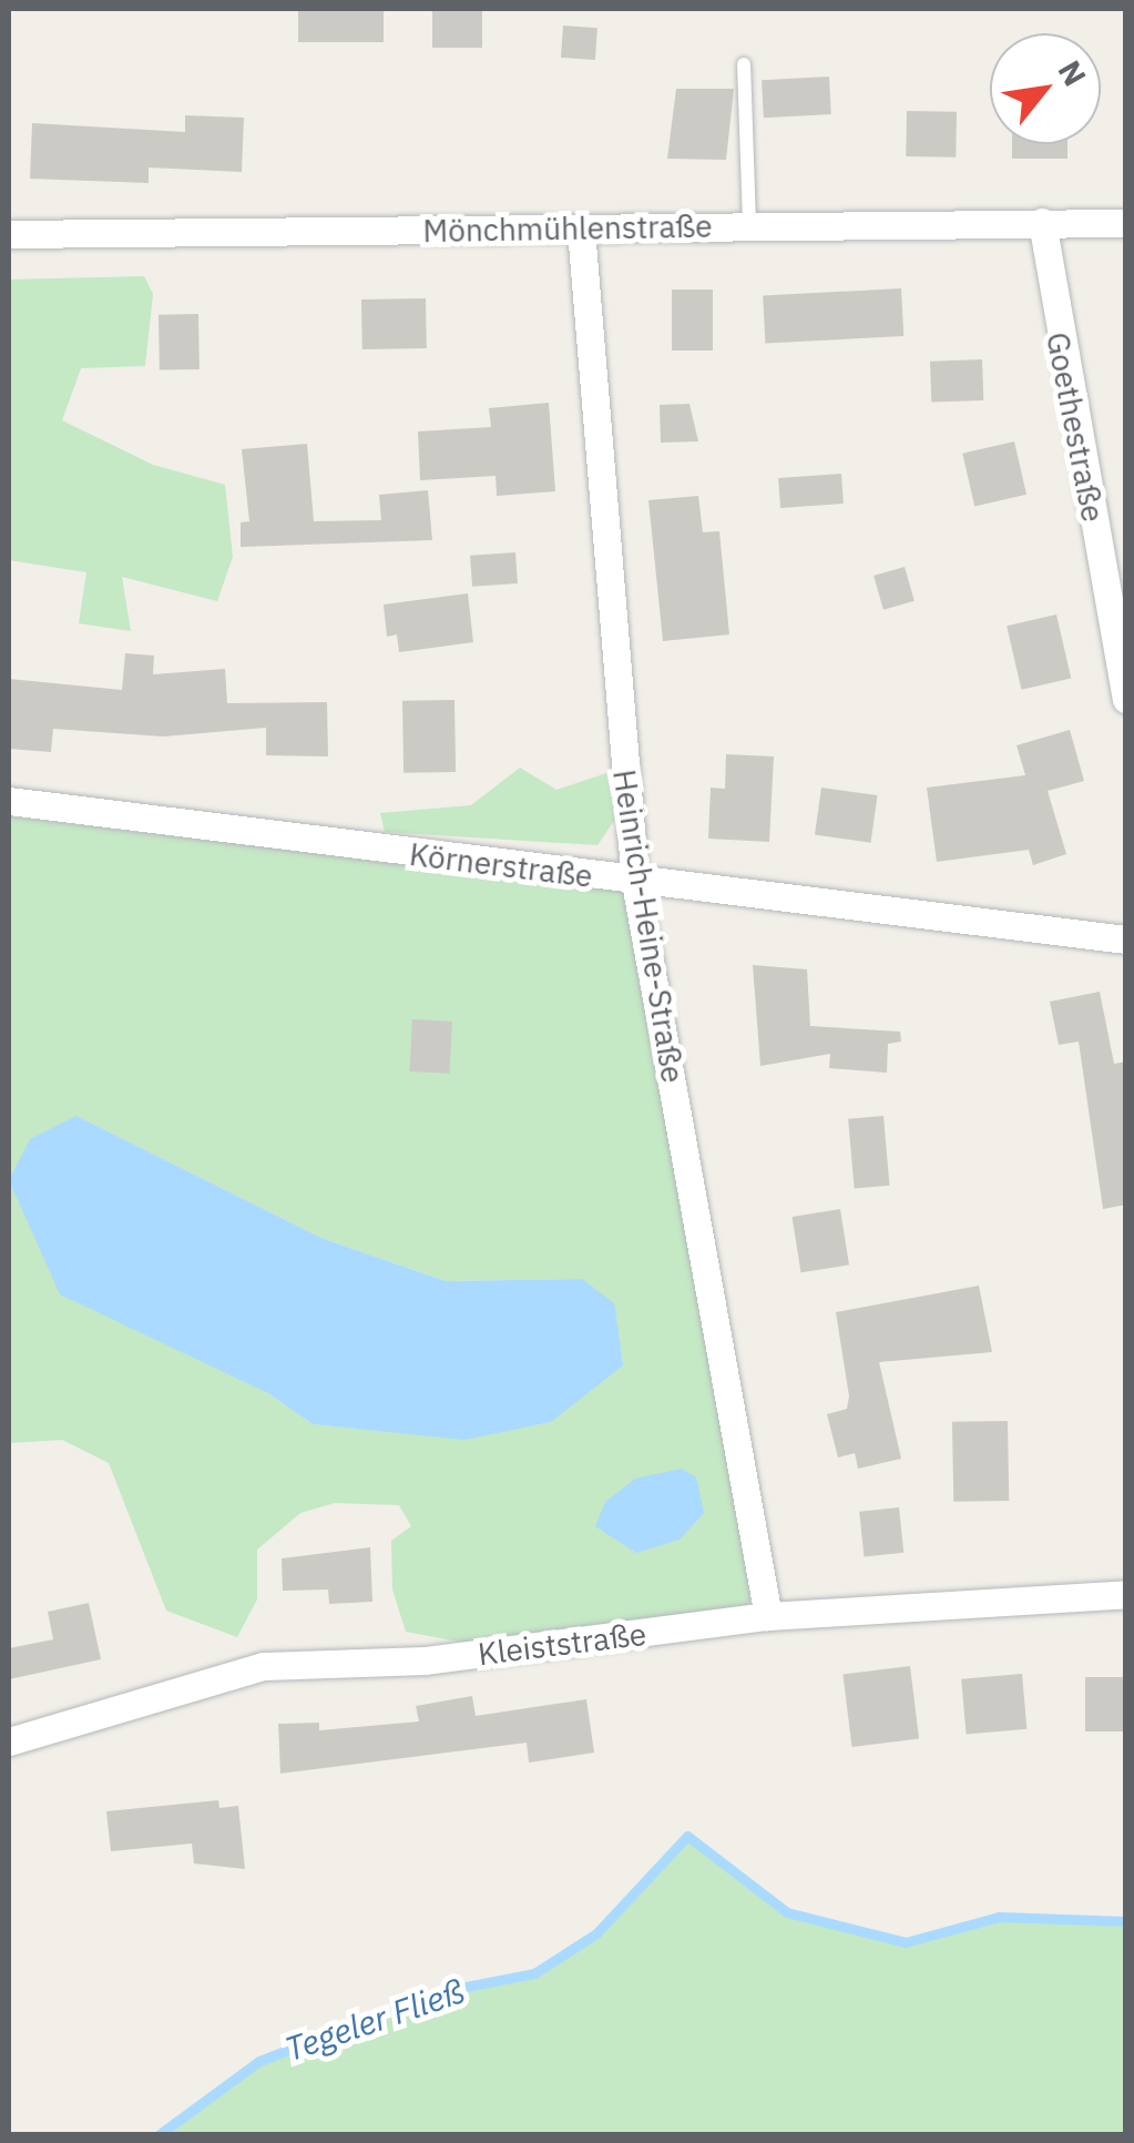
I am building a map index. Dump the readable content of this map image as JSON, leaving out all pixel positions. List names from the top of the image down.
{
  "streets": {
    "street": [
      "Mönchmühlenstraße",
      "Goethestraße",
      "Körnerstraße",
      "Heinrich-Heine-Straße",
      "Kleiststraße"
    ]
  },
  "crossings": [
    ["Mönchmühlenstraße", "Goethestraße"],
    ["Mönchmühlenstraße", "Heinrich-Heine-Straße"],
    ["Körnerstraße", "Heinrich-Heine-Straße"],
    ["Heinrich-Heine-Straße", "Kleiststraße"]
  ],
  "water": ["Tegeler Fließ"],
  "north": "top right"
}
